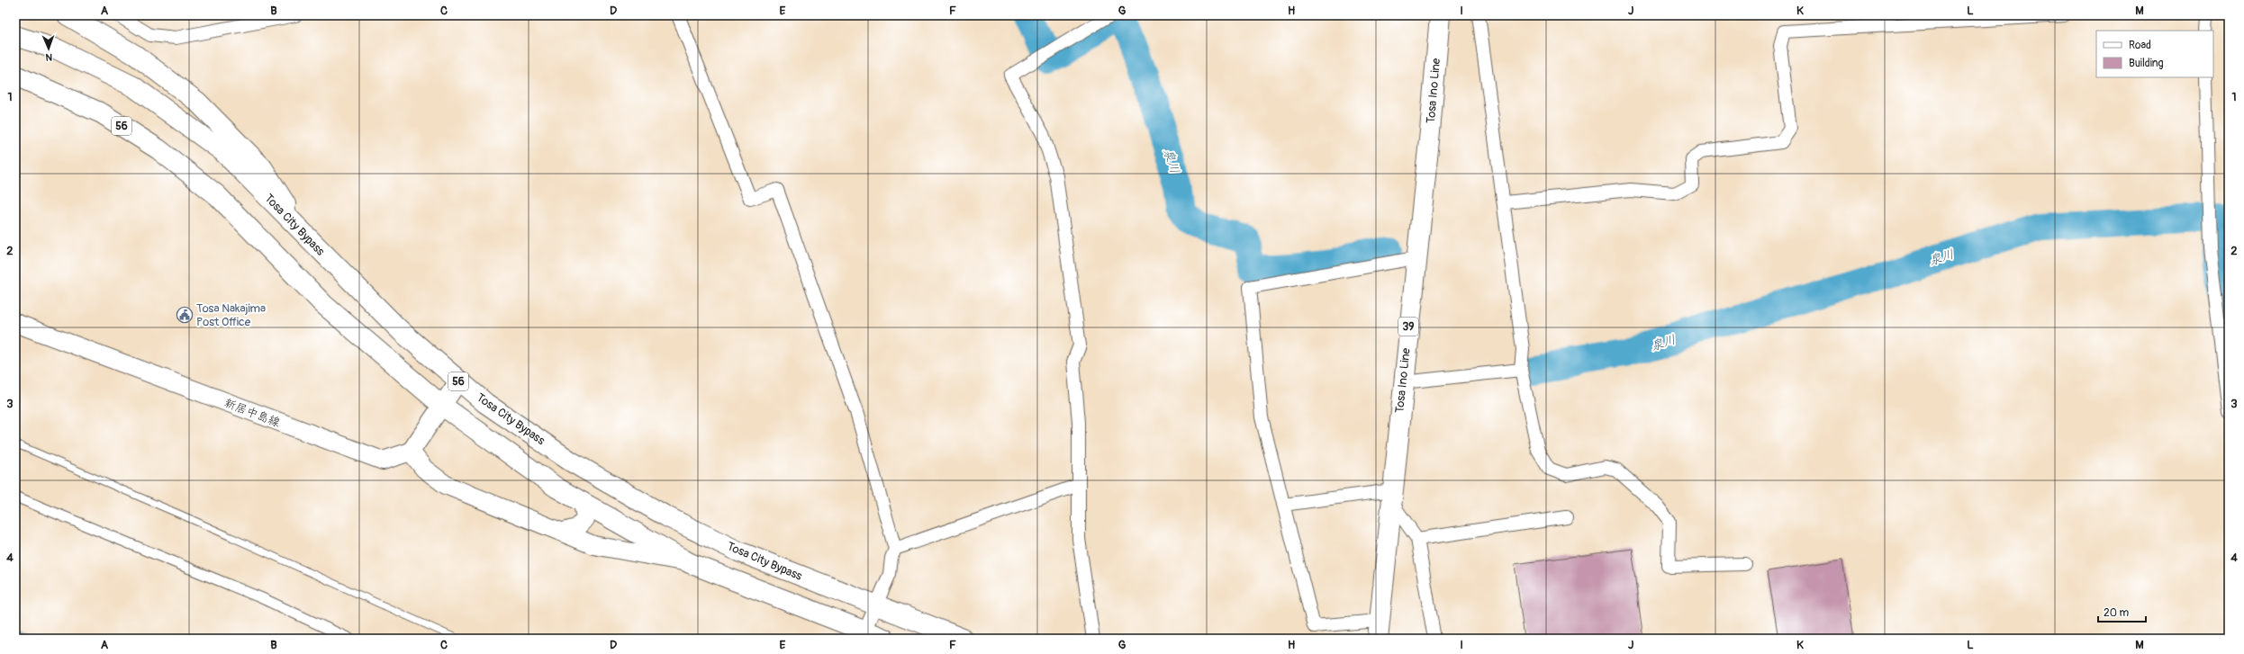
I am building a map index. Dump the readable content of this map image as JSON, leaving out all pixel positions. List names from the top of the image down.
{
  "streets": {
    "main road": [
      "Tosa Ino Line",
      "56",
      "Tosa City Bypass",
      "39",
      "新居中島線"
    ]
  },
  "water": ["泉川"],
  "places": {
    "public building": ["Tosa Nakajima Post Office"]
  },
  "legend": ["Road", "Building"],
  "scale_bar": "20 m",
  "north": "bottom",
  "grid": {
    "columns": [
      "A",
      "B",
      "C",
      "D",
      "E",
      "F",
      "G",
      "H",
      "I",
      "J",
      "K",
      "L",
      "M"
    ],
    "rows": [
      "1",
      "2",
      "3",
      "4"
    ]
  }
}
